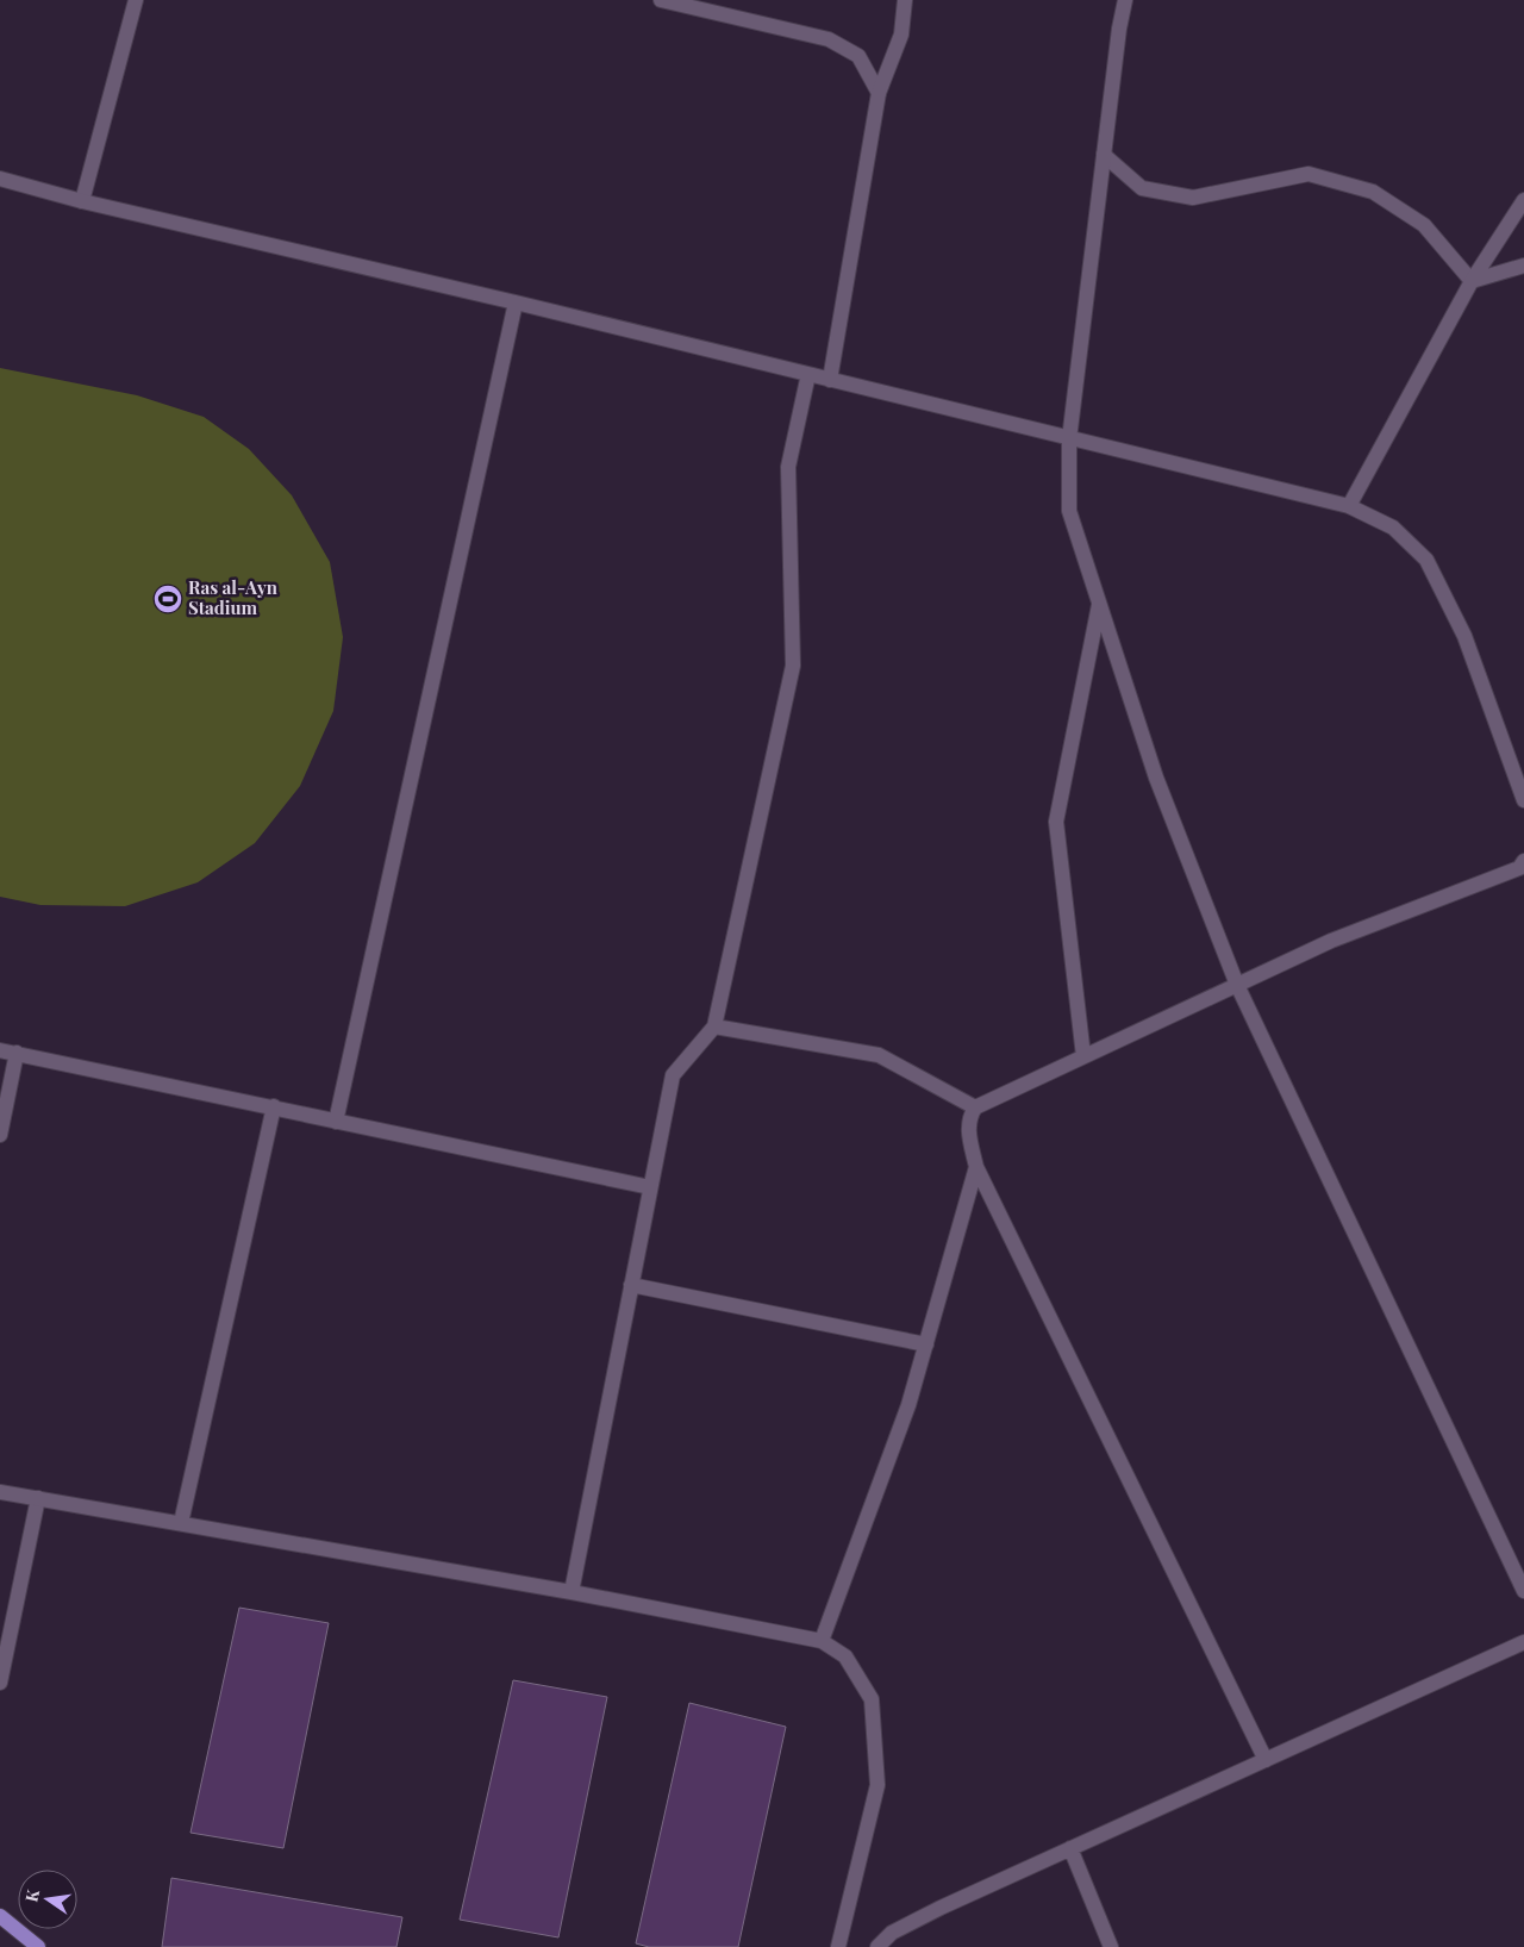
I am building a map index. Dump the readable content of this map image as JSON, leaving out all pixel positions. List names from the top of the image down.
{
  "places": {
    "sports": ["Ras al-Ayn Stadium"]
  },
  "north": "left"
}
